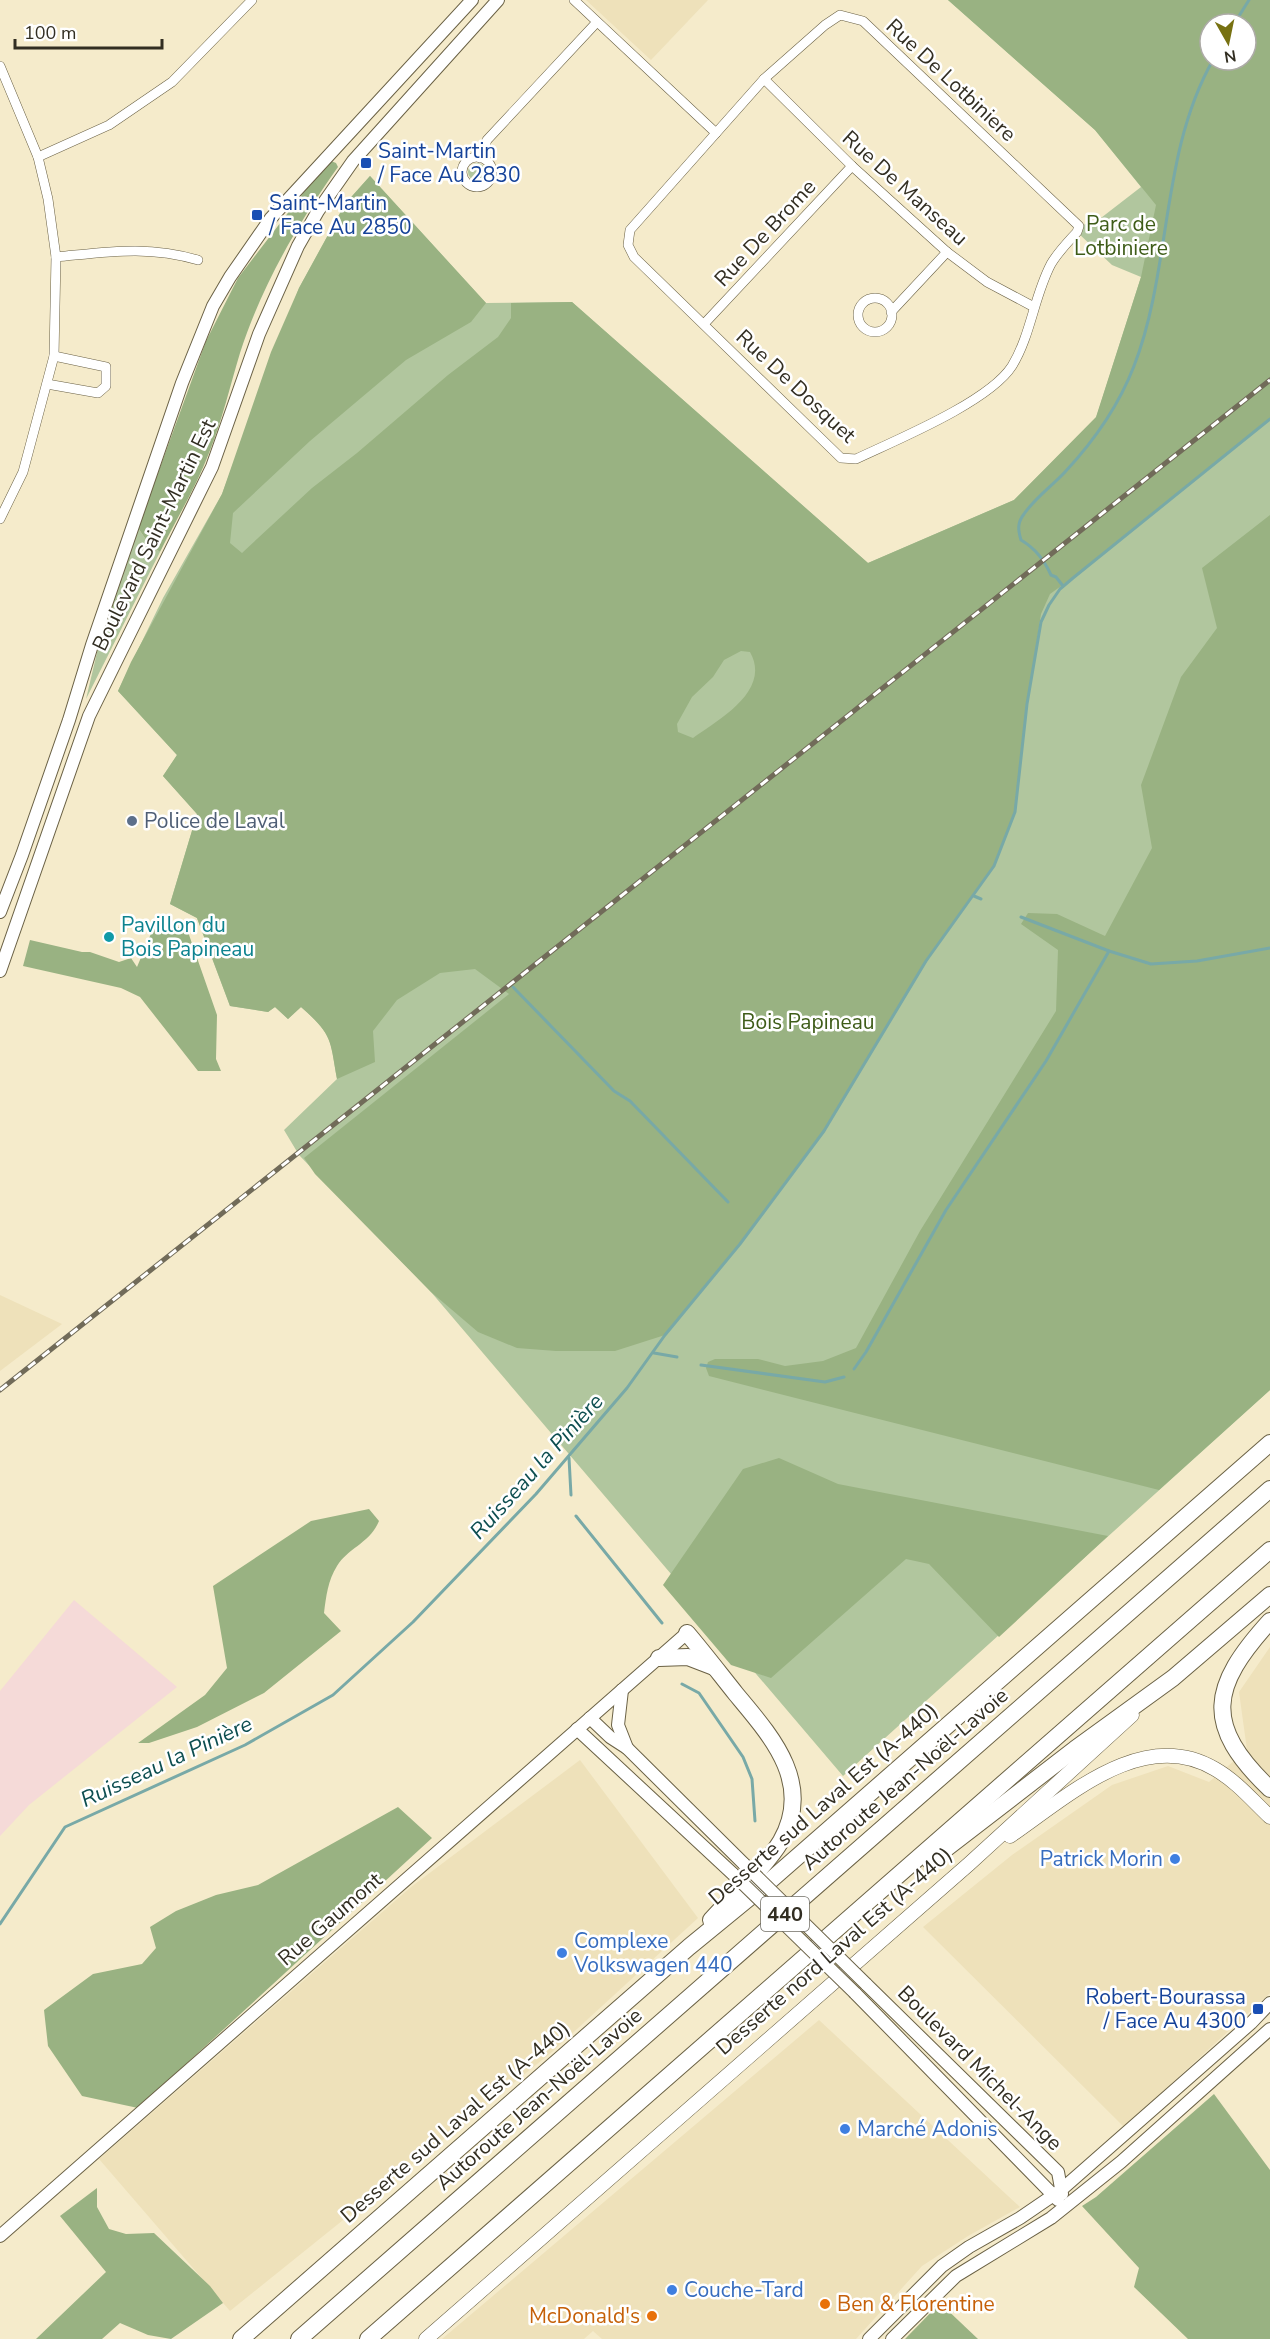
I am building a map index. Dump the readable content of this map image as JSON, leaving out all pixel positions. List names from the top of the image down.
{
  "streets": {
    "highway": [
      "Autoroute Jean-Noël-Lavoie",
      "Desserte sud Laval Est (A-440)",
      "440",
      "Desserte nord Laval Est (A-440)"
    ],
    "street": [
      "Rue De Lotbiniere",
      "Rue De Manseau",
      "Rue De Brome",
      "Rue De Dosquet",
      "Boulevard Saint-Martin Est",
      "Rue Gaumont",
      "Boulevard Michel-Ange"
    ]
  },
  "crossings": [
    ["Rue De Lotbiniere", "Rue De Manseau"],
    ["Rue De Lotbiniere", "Rue De Dosquet"],
    ["Rue De Manseau", "Rue De Brome"],
    ["Rue De Manseau", "Rue De Dosquet"],
    ["Rue De Brome", "Rue De Dosquet"],
    ["Rue Gaumont", "Boulevard Michel-Ange"]
  ],
  "water": ["Ruisseau la Pinière"],
  "parks": ["Parc de Lotbiniere", "Bois Papineau"],
  "places": {
    "transit": ["Saint-Martin / Face Au 2830", "Saint-Martin / Face Au 2850", "Robert-Bourassa / Face Au 4300"],
    "other": [
      "Police de Laval",
      "Pavillon du Bois Papineau",
      "Patrick Morin",
      "Complexe Volkswagen 440",
      "Marché Adonis",
      "Couche-Tard",
      "Ben & Florentine",
      "McDonald's"
    ]
  },
  "scale_bar": "100 m",
  "north": "bottom"
}
